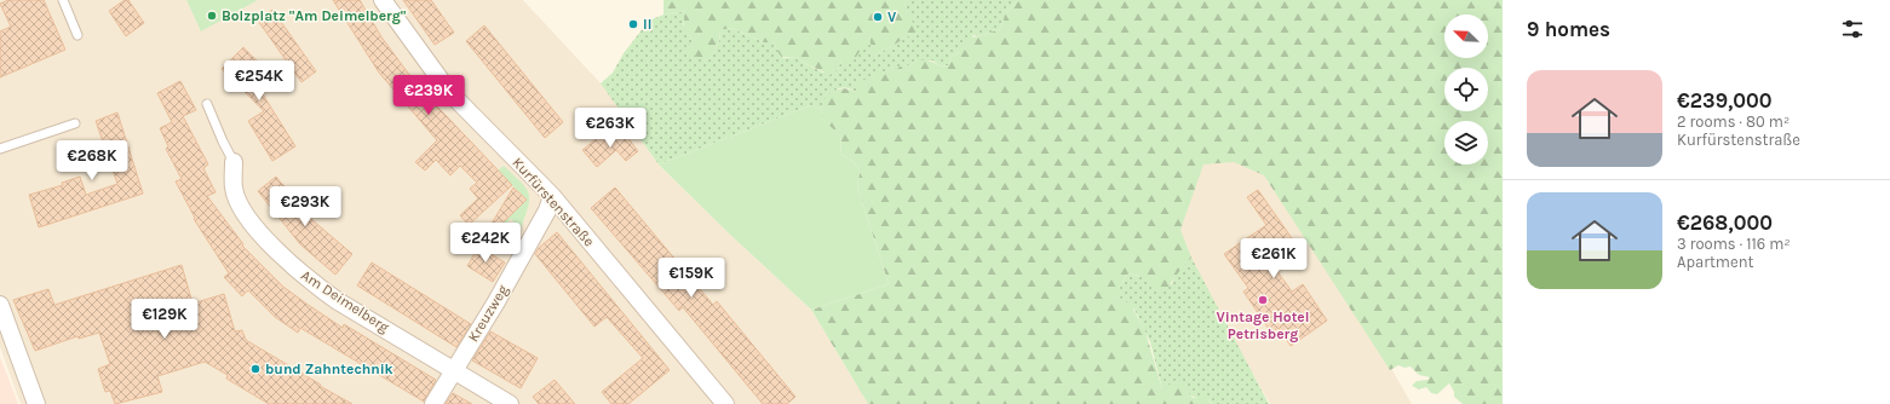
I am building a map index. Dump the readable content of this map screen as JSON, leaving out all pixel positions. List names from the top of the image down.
{
  "streets": {
    "street": ["Kurfürstenstraße", "Am Deimelberg", "Kreuzweg"]
  },
  "crossings": [
    ["Kurfürstenstraße", "Kreuzweg"],
    ["Am Deimelberg", "Kreuzweg"]
  ],
  "places": [
    "Bolzplatz \"Am Deimelberg\"",
    "V",
    "II",
    "Vintage Hotel Petrisberg",
    "bund Zahntechnik"
  ],
  "north": "top left",
  "page": {
    "heading": "9 homes",
    "list": [
      {
        "name": "€239,000",
        "note": "2 rooms · 80 m² · Kurfürstenstraße"
      },
      {
        "name": "€268,000",
        "note": "3 rooms · 116 m² · Apartment"
      }
    ],
    "price": [
      "€254K",
      "€239K",
      "€263K",
      "€268K",
      "€293K",
      "€242K",
      "€261K",
      "€159K",
      "€129K"
    ]
  }
}
